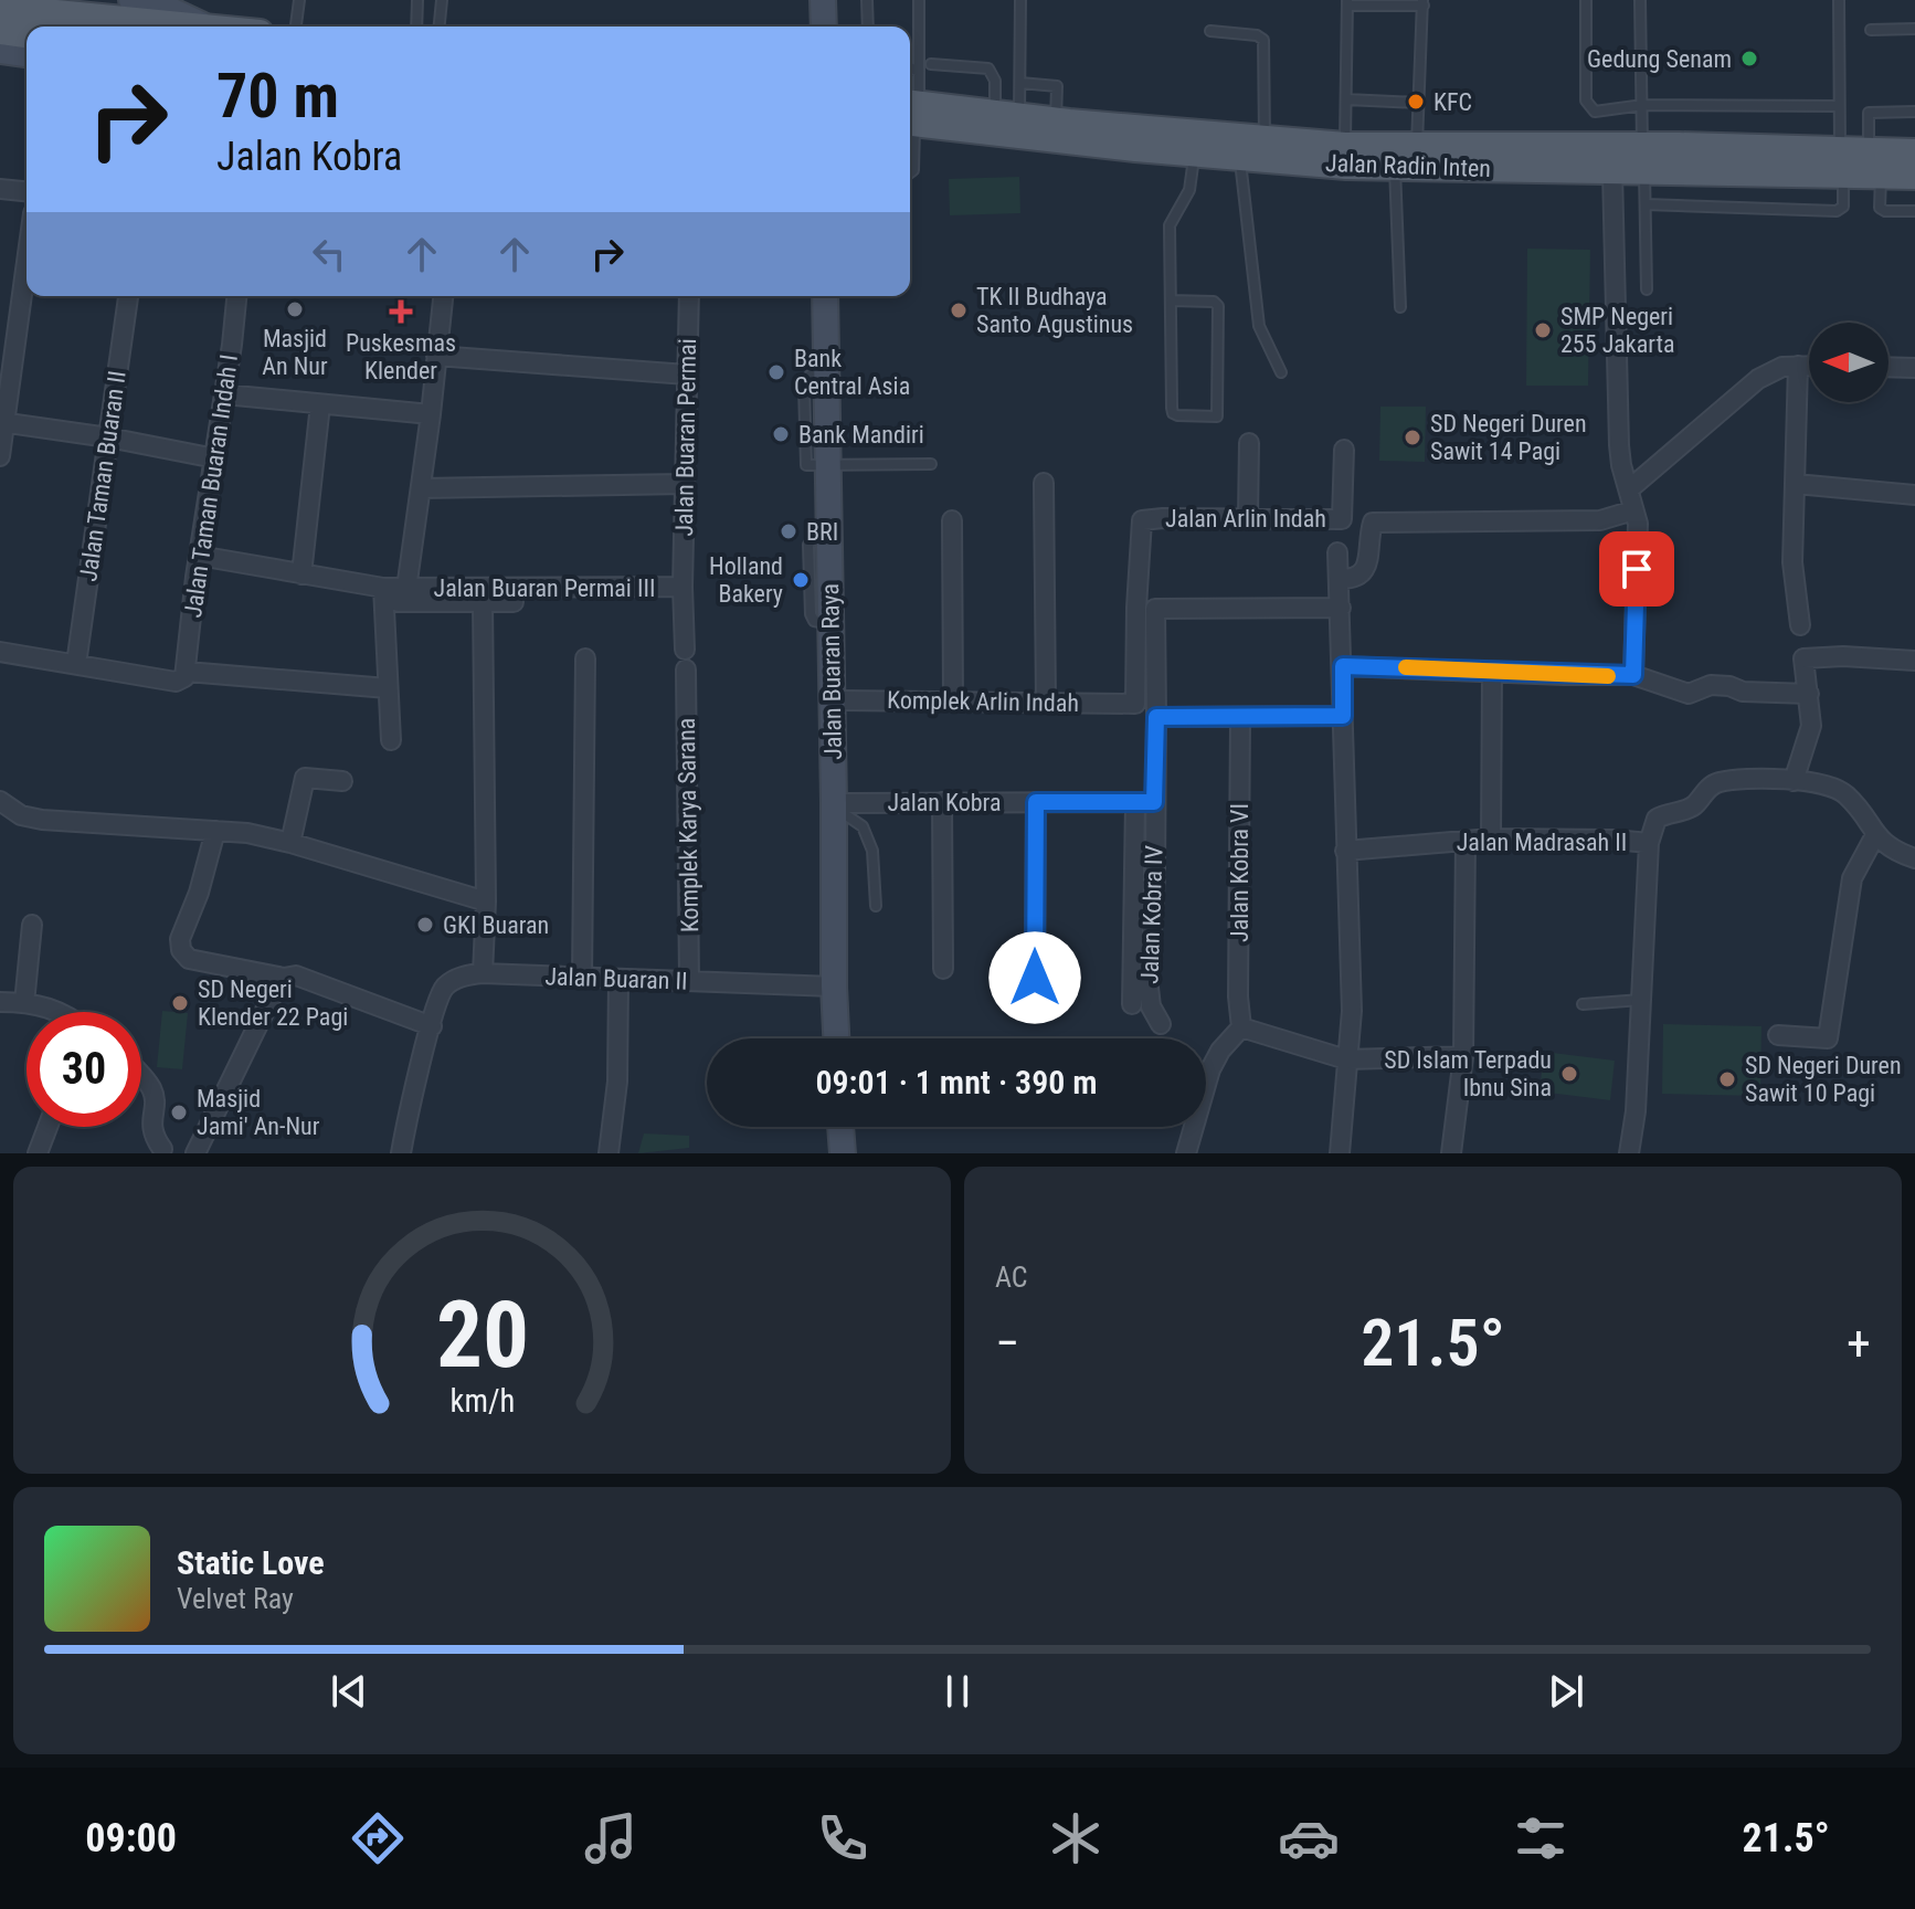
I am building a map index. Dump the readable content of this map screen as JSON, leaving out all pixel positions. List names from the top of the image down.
{
  "streets": {
    "main road": ["Jalan Radin Inten"],
    "street": [
      "Jalan Buaran Permai",
      "Jalan Taman Buaran II",
      "Jalan Taman Buaran Indah I",
      "Jalan Arlin Indah",
      "Jalan Buaran Permai III",
      "Jalan Buaran Raya",
      "Komplek Arlin Indah",
      "Jalan Kobra",
      "Komplek Karya Sarana",
      "Jalan Madrasah II",
      "Jalan Kobra VI",
      "Jalan Kobra IV",
      "Jalan Buaran II"
    ]
  },
  "crossings": [
    ["Jalan Buaran Permai", "Jalan Buaran Permai III"],
    ["Jalan Arlin Indah", "Komplek Arlin Indah"],
    ["Jalan Buaran Raya", "Komplek Arlin Indah"],
    ["Jalan Buaran Raya", "Jalan Kobra"],
    ["Jalan Buaran Raya", "Jalan Buaran II"],
    ["Jalan Kobra", "Jalan Kobra IV"],
    ["Komplek Karya Sarana", "Jalan Buaran II"]
  ],
  "places": {
    "other": [
      "Gedung Senam",
      "KFC",
      "Masjid An Nur",
      "TK II Budhaya Santo Agustinus",
      "SMP Negeri 255 Jakarta",
      "Bank Central Asia",
      "Bank Mandiri",
      "SD Negeri Duren Sawit 14 Pagi",
      "BRI",
      "Holland Bakery",
      "GKI Buaran",
      "SD Negeri Klender 22 Pagi",
      "SD Islam Terpadu Ibnu Sina",
      "SD Negeri Duren Sawit 10 Pagi",
      "Masjid Jami' An-Nur"
    ],
    "health": ["Puskesmas Klender"]
  },
  "north": "left",
  "page": {
    "turn": ["70 m", "Jalan Kobra"],
    "limit": "30",
    "trip": "09:01 · 1 mnt · 390 m",
    "tile": "AC",
    "heat": ["−", "21.5°", "+"],
    "song": ["Static Love", "Velvet Ray"],
    "tabs": ["09:00", "21.5°"],
    "gauge": ["20", "km/h"]
  }
}
